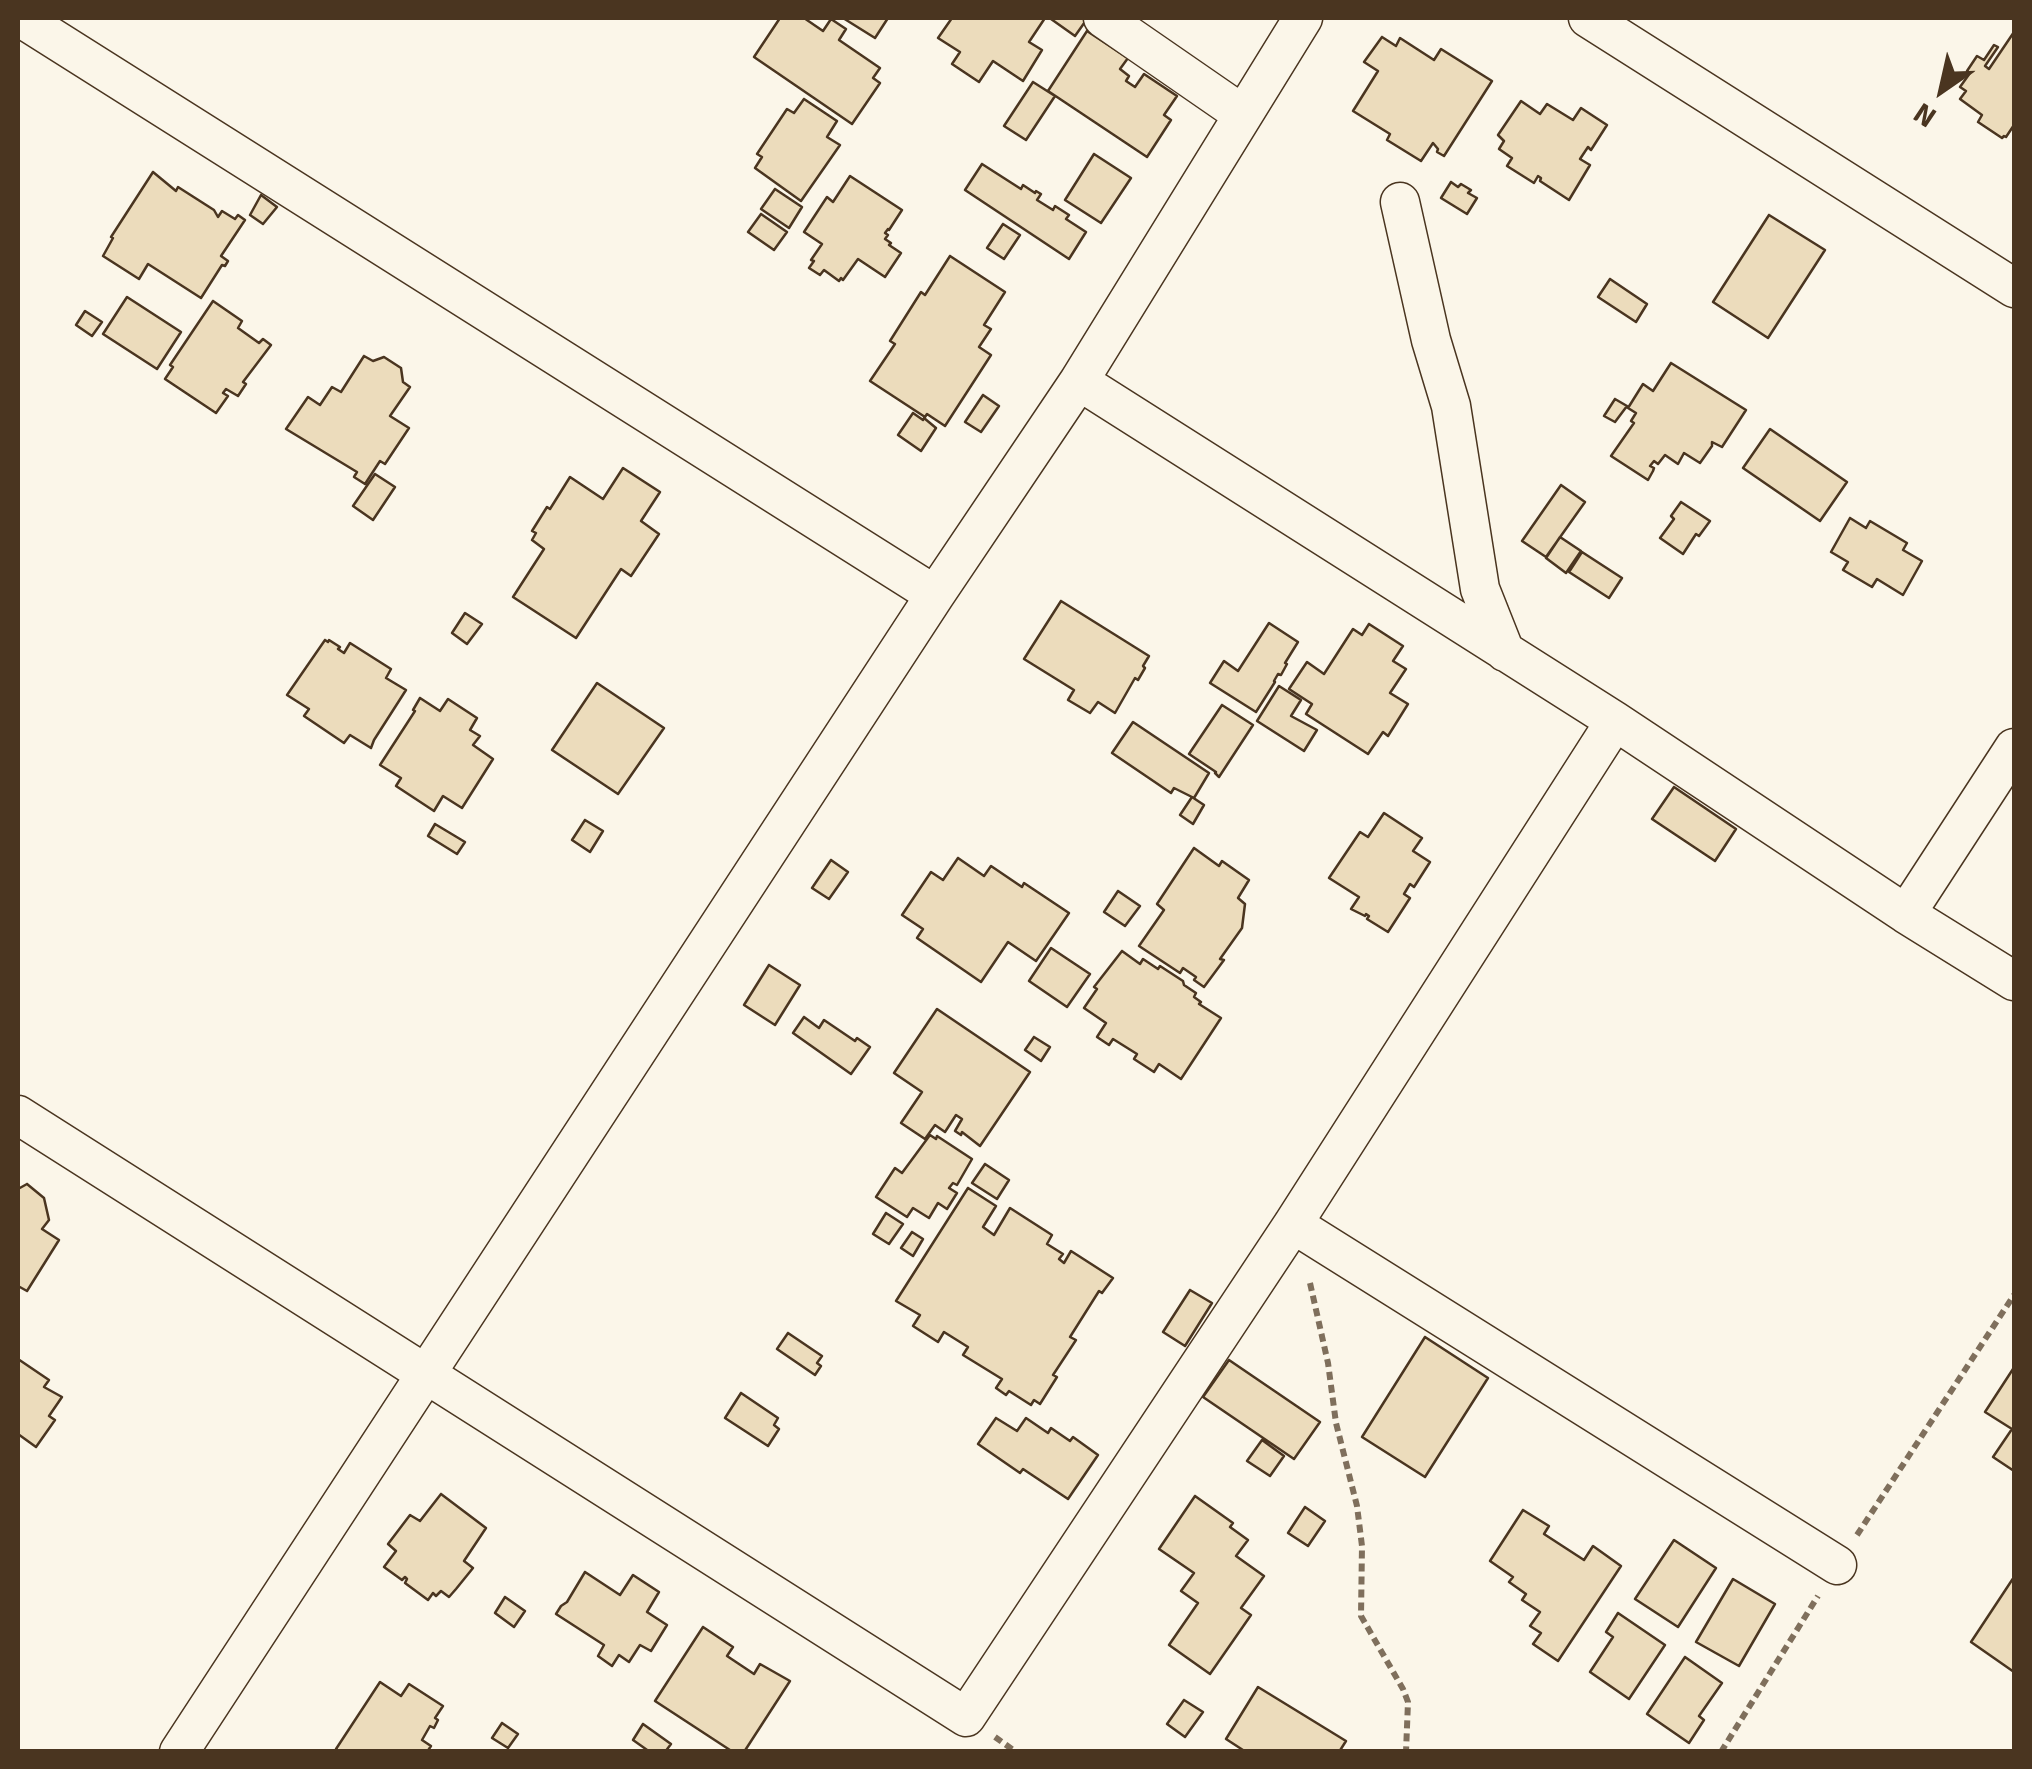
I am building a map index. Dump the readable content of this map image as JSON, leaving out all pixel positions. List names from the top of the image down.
{
  "north": "bottom left"
}
